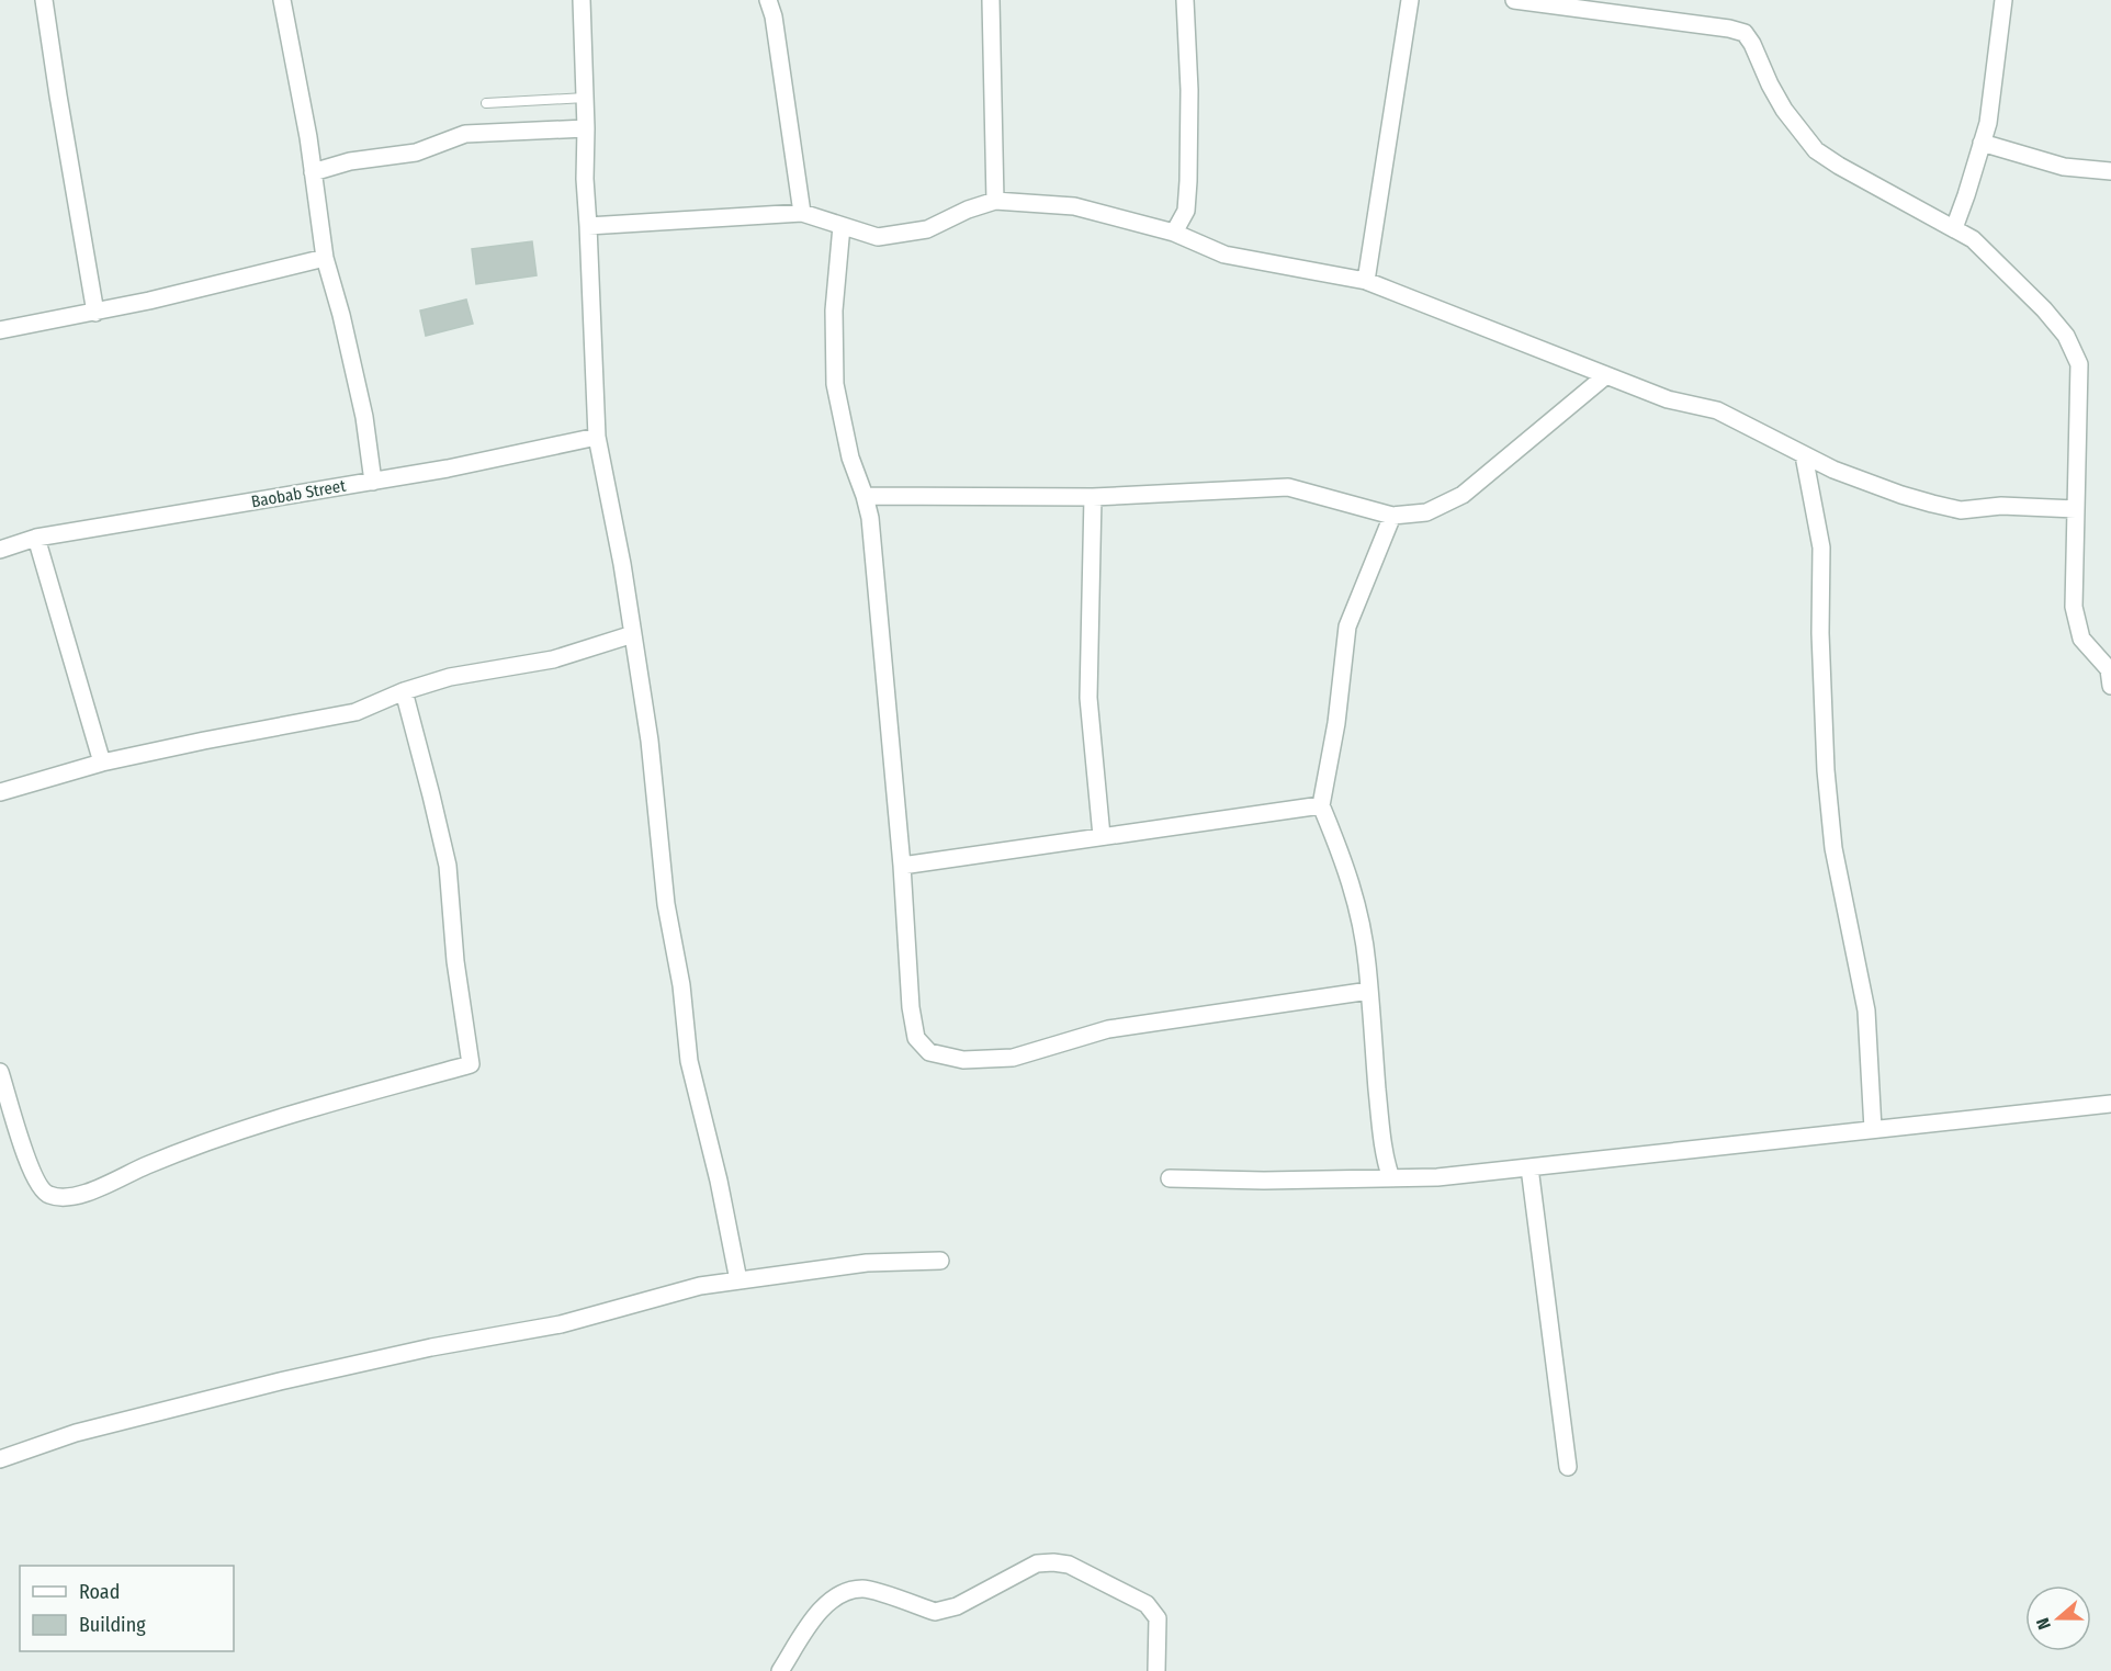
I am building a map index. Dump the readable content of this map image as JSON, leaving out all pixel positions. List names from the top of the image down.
{
  "streets": {
    "street": ["Baobab Street"]
  },
  "legend": ["Road", "Building"],
  "north": "left"
}
